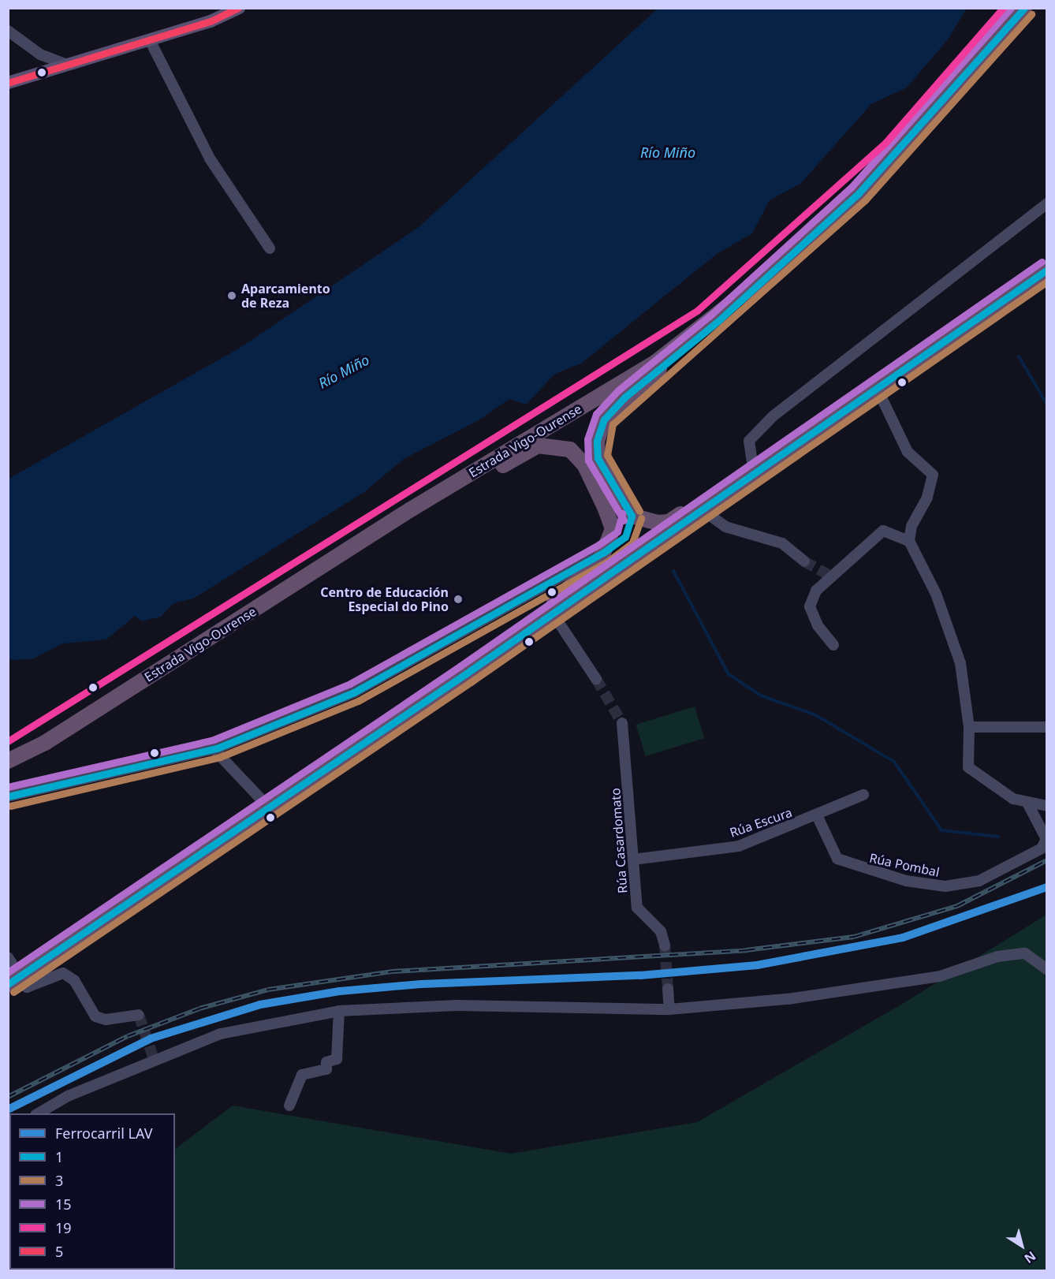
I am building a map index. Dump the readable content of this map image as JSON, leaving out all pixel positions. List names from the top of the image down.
{
  "streets": {
    "highway": ["Estrada Vigo-Ourense"],
    "street": ["Rúa Escura", "Rúa Casardomato", "Rúa Pombal"]
  },
  "crossings": [
    ["Rúa Escura", "Rúa Casardomato"],
    ["Rúa Escura", "Rúa Pombal"]
  ],
  "water": ["Río Miño"],
  "places": ["Aparcamiento de Reza", "Centro de Educación Especial do Pino"],
  "lines": [
    "transit line 1",
    "transit line 15",
    "transit line 19",
    "transit line 5",
    "transit line 3",
    "rail line LAV"
  ],
  "legend": [
    "Ferrocarril LAV",
    "1",
    "3",
    "15",
    "19",
    "5"
  ],
  "north": "bottom right"
}
